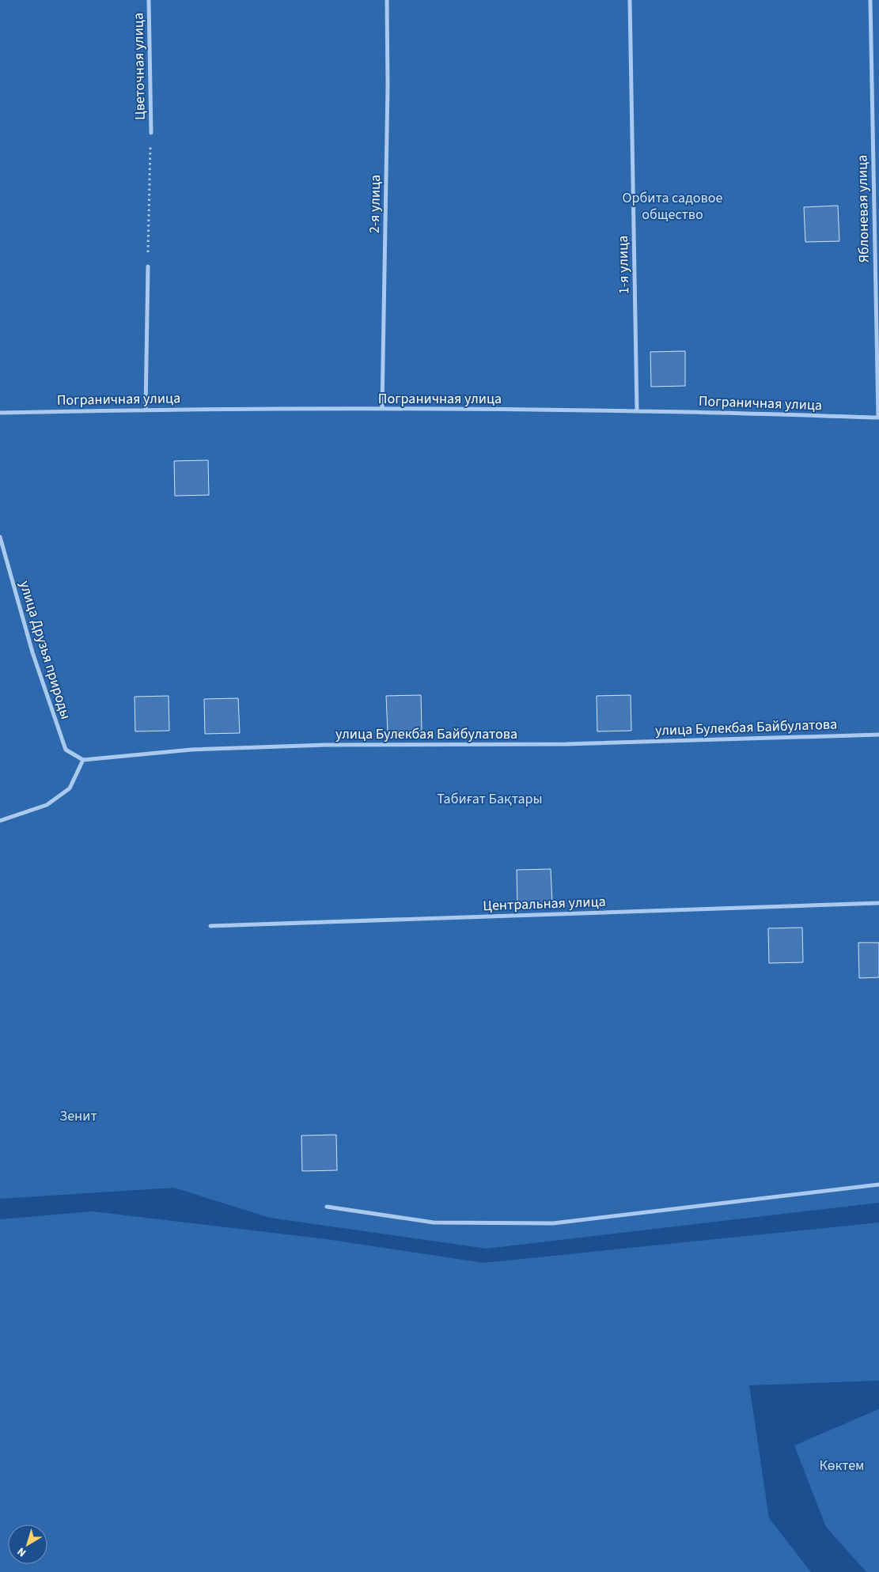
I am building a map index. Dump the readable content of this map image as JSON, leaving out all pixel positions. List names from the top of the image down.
{
  "streets": {
    "street": [
      "Цветочная улица",
      "2-я улица",
      "Яблоневая улица",
      "1-я улица",
      "Пограничная улица",
      "улица Друзья природы",
      "улица Булекбая Байбулатова",
      "Центральная улица"
    ]
  },
  "crossings": [
    ["2-я улица", "Пограничная улица"],
    ["Яблоневая улица", "Пограничная улица"],
    ["1-я улица", "Пограничная улица"],
    ["улица Друзья природы", "улица Булекбая Байбулатова"]
  ],
  "parks": [
    "Орбита садовое общество",
    "Табиғат Бақтары",
    "Зенит",
    "Көктем"
  ],
  "north": "bottom left"
}
